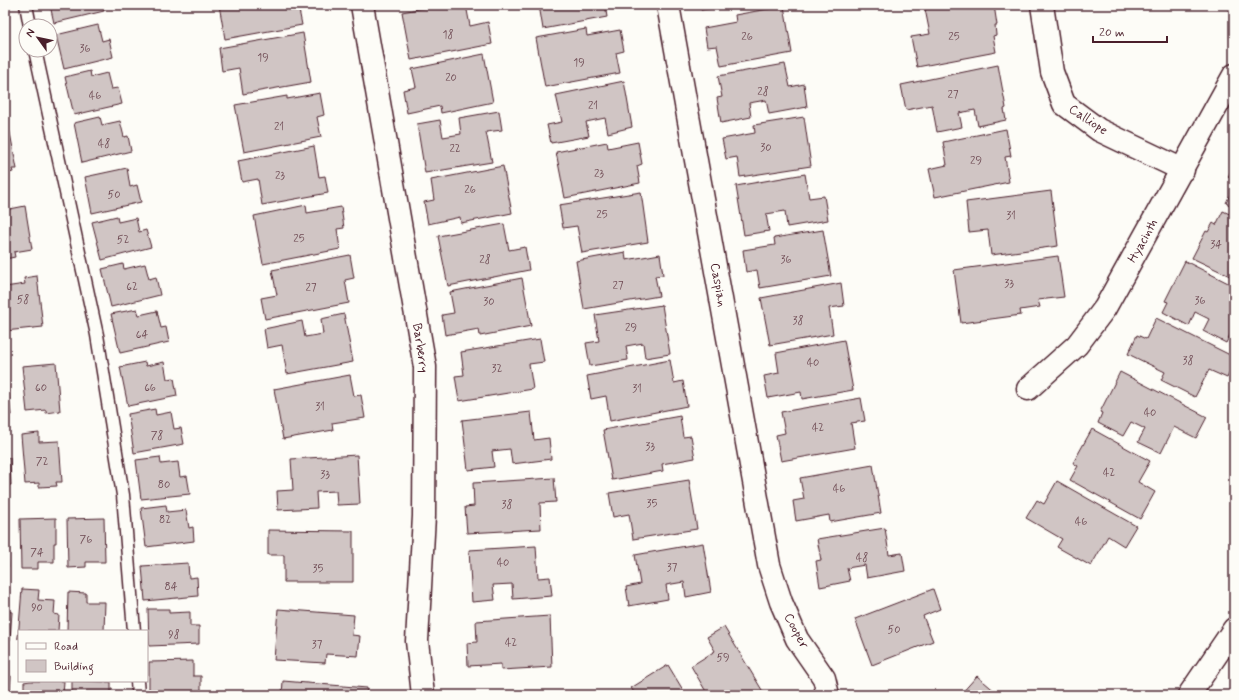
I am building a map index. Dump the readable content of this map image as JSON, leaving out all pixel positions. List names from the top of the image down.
{
  "streets": {
    "street": [
      "Calliope",
      "Hyacinth",
      "Caspian",
      "Barberry",
      "Cooper"
    ]
  },
  "crossings": [
    ["Calliope", "Hyacinth"],
    ["Caspian", "Cooper"]
  ],
  "house_numbers": [
    "18",
    "26",
    "25",
    "36",
    "19",
    "19",
    "20",
    "28",
    "27",
    "46",
    "21",
    "21",
    "48",
    "30",
    "22",
    "29",
    "23",
    "23",
    "26",
    "50",
    "25",
    "31",
    "25",
    "52",
    "34",
    "28",
    "36",
    "33",
    "27",
    "62",
    "27",
    "58",
    "36",
    "30",
    "38",
    "29",
    "64",
    "38",
    "40",
    "32",
    "60",
    "66",
    "31",
    "31",
    "40",
    "42",
    "78",
    "33",
    "72",
    "42",
    "33",
    "80",
    "46",
    "35",
    "38",
    "82",
    "46",
    "76",
    "74",
    "48",
    "40",
    "37",
    "35",
    "84",
    "90",
    "50",
    "98",
    "42",
    "37",
    "59"
  ],
  "legend": ["Road", "Building"],
  "scale_bar": "20 m",
  "north": "top left"
}
